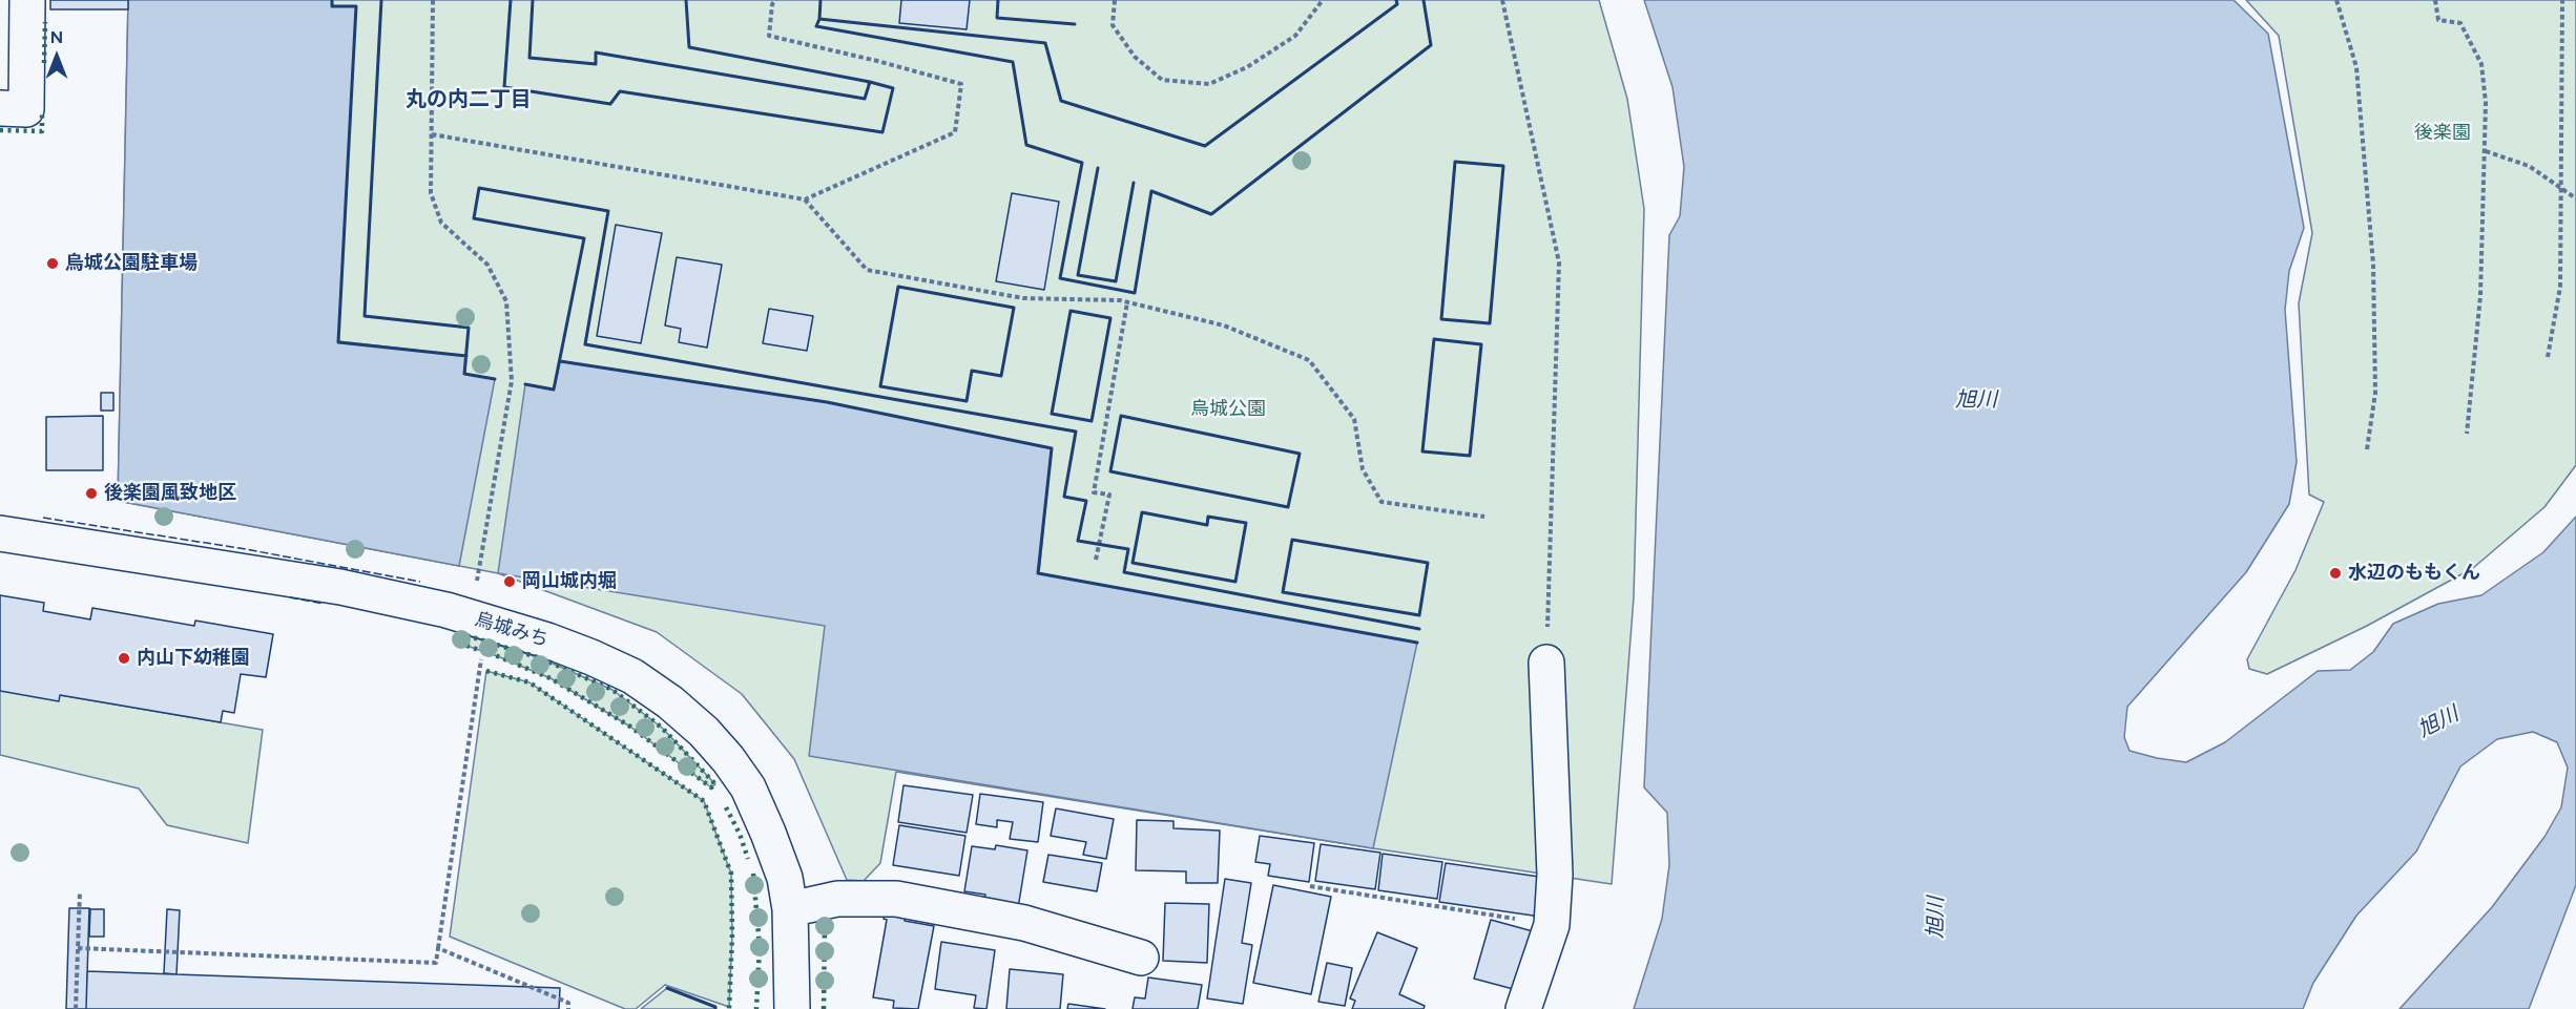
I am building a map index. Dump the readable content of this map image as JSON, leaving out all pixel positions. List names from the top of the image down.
{
  "streets": {
    "street": ["烏城みち"]
  },
  "districts": ["丸の内二丁目"],
  "water": ["旭川"],
  "parks": ["後楽園", "烏城公園"],
  "places": [
    "烏城公園駐車場",
    "後楽園風致地区",
    "水辺のももくん",
    "岡山城内堀",
    "内山下幼稚園"
  ],
  "north": "top"
}
